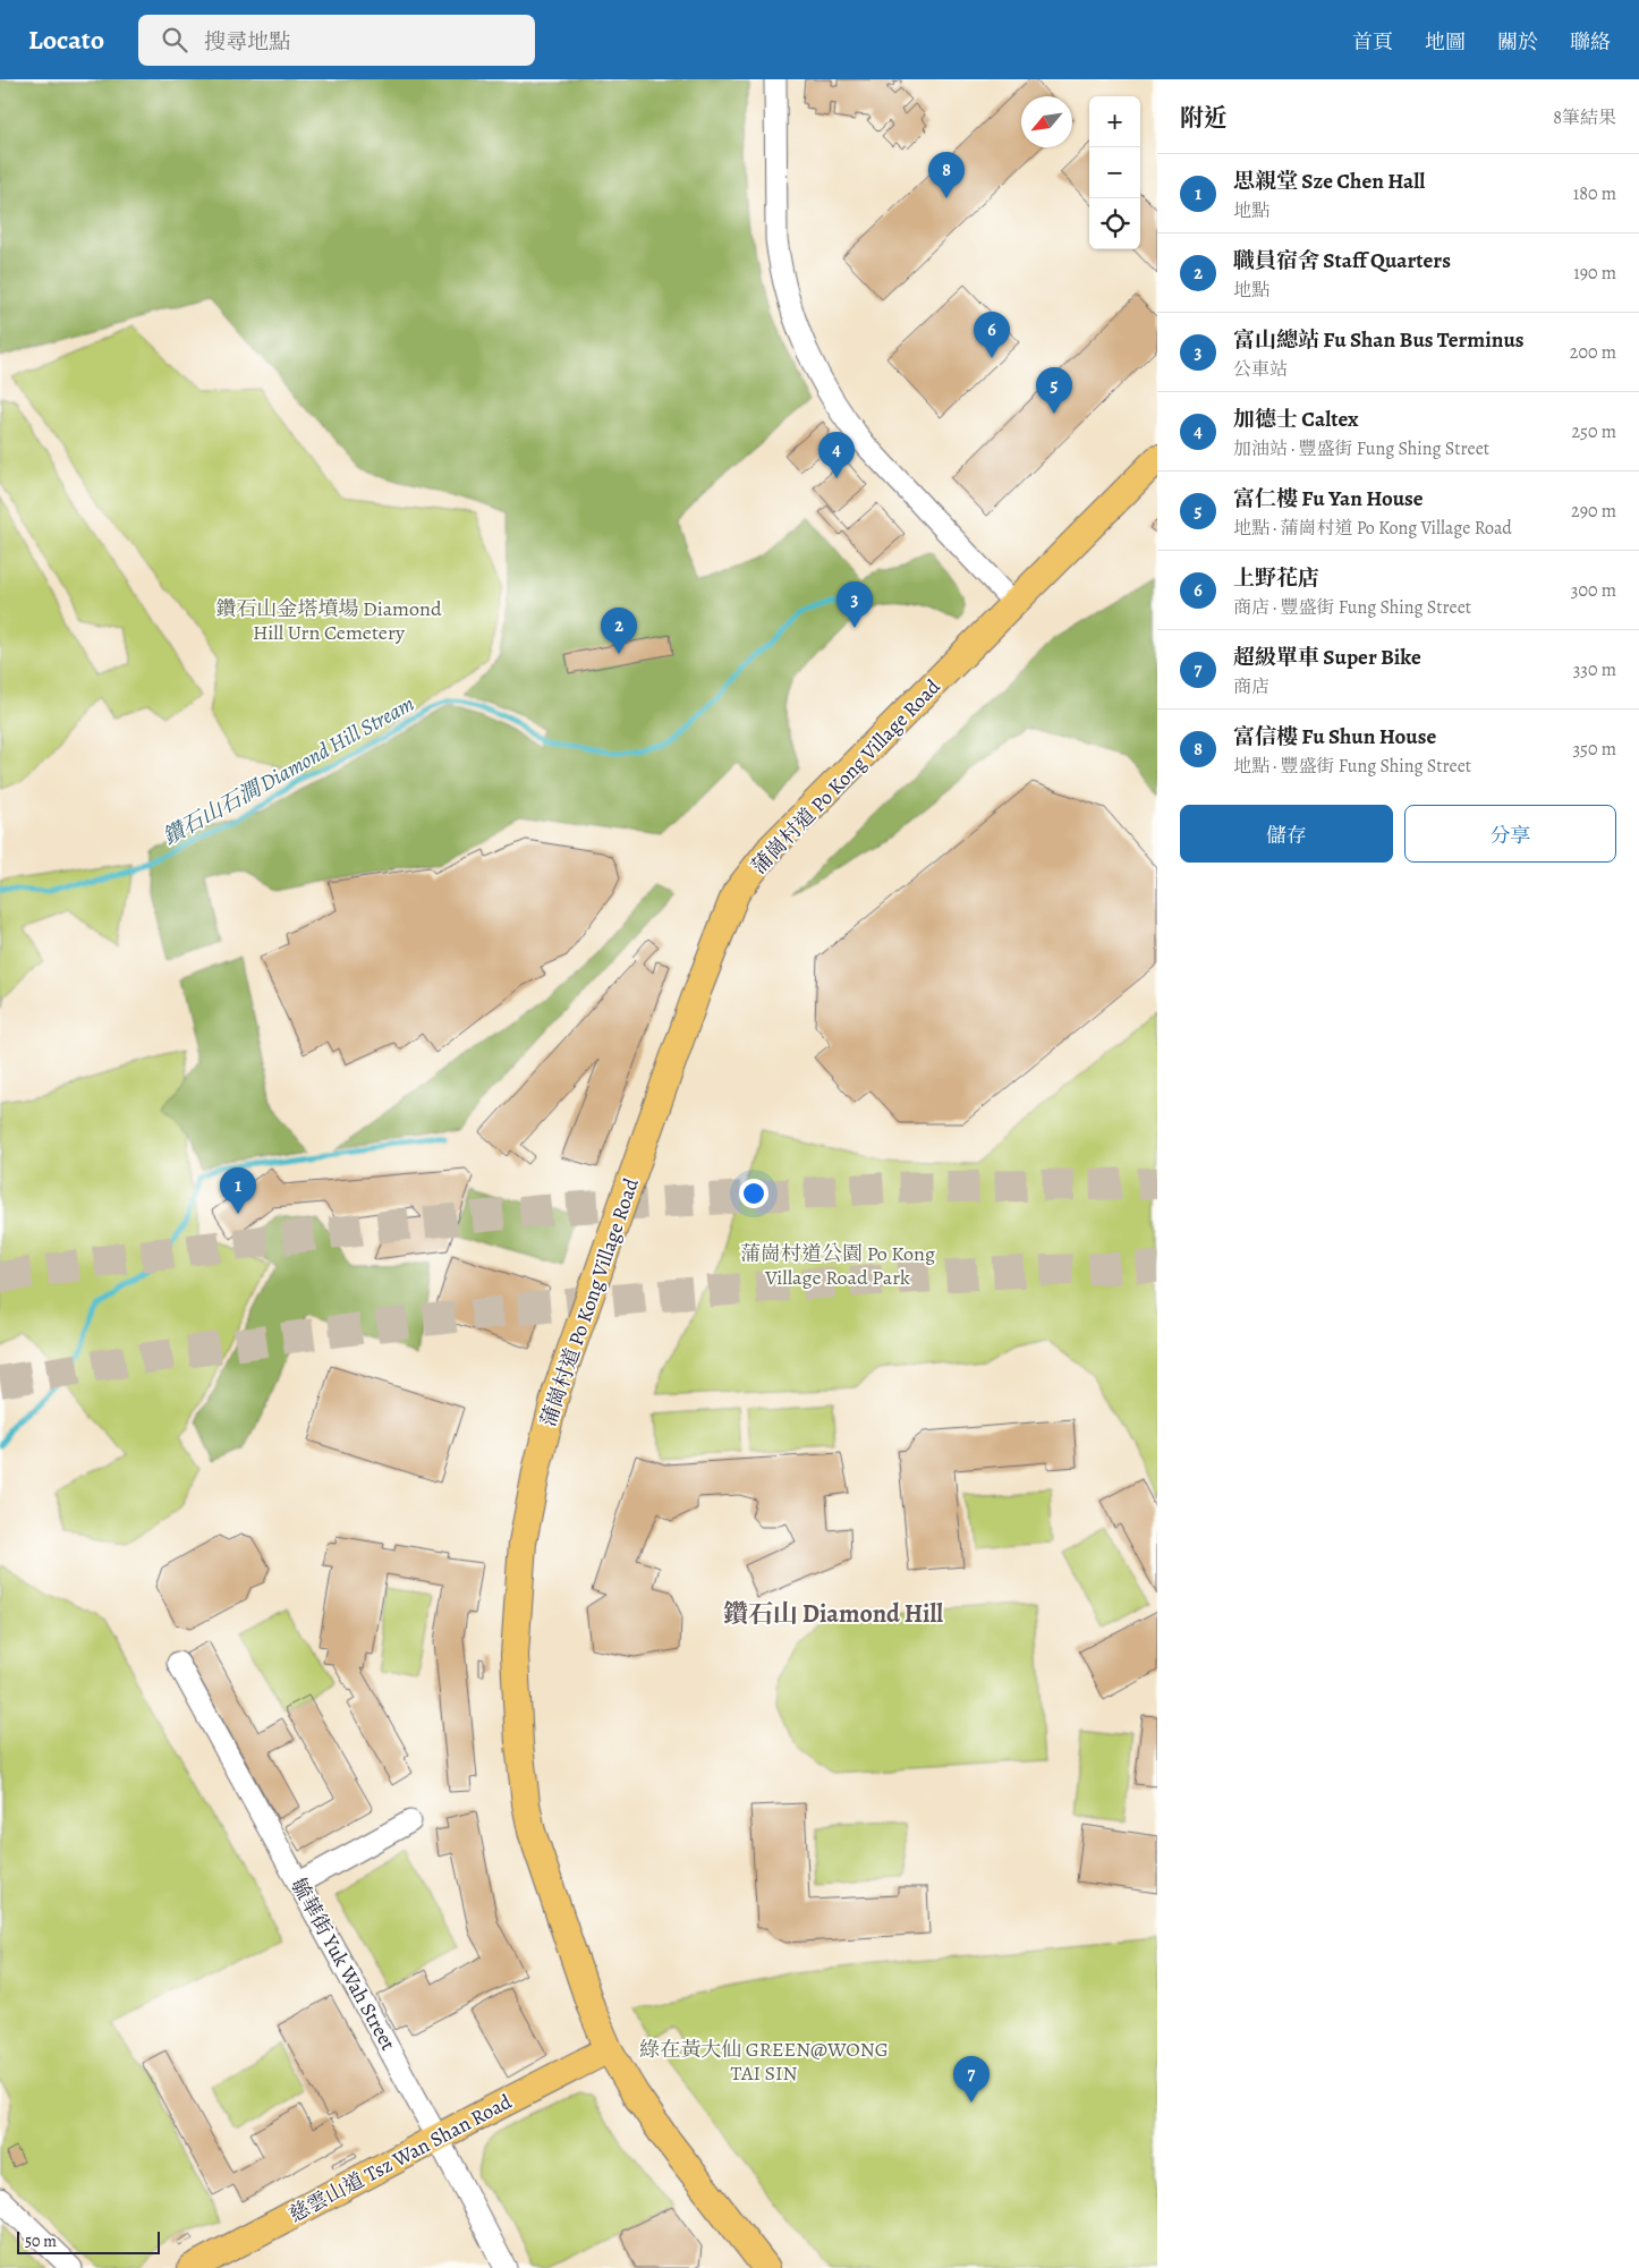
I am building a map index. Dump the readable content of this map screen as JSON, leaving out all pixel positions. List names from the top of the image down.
{
  "streets": {
    "main road": ["蒲崗村道 Po Kong Village Road", "慈雲山道 Tsz Wan Shan Road"],
    "street": ["毓華街 Yuk Wah Street"]
  },
  "crossings": [
    ["蒲崗村道 Po Kong Village Road", "慈雲山道 Tsz Wan Shan Road"],
    ["毓華街 Yuk Wah Street", "慈雲山道 Tsz Wan Shan Road"]
  ],
  "districts": ["鑽石山 Diamond Hill"],
  "water": ["鑽石山石澗 Diamond Hill Stream"],
  "parks": ["鑽石山金塔墳場 Diamond Hill Urn Cemetery", "蒲崗村道公園 Po Kong Village Road Park", "綠在⿈⼤仙 GREEN@WONG TAI SIN"],
  "scale_bar": "50 m",
  "north": "bottom left",
  "page": {
    "header": "Locato",
    "search": "搜尋地點",
    "nav": [
      "首頁",
      "地圖",
      "關於",
      "聯絡"
    ],
    "heading": ["附近", "8筆結果"],
    "map_buttons": ["+", "−"],
    "pins": [
      "8",
      "6",
      "5",
      "4",
      "3",
      "2",
      "1",
      "7"
    ],
    "list": [
      {
        "mark": "1",
        "name": "思親堂 Sze Chen Hall",
        "note": "地點",
        "value": "180 m"
      },
      {
        "mark": "2",
        "name": "職員宿舍 Staff Quarters",
        "note": "地點",
        "value": "190 m"
      },
      {
        "mark": "3",
        "name": "富山總站 Fu Shan Bus Terminus",
        "note": "公車站",
        "value": "200 m"
      },
      {
        "mark": "4",
        "name": "加德士 Caltex",
        "note": "加油站 · 豐盛街 Fung Shing Street",
        "value": "250 m"
      },
      {
        "mark": "5",
        "name": "富仁樓 Fu Yan House",
        "note": "地點 · 蒲崗村道 Po Kong Village Road",
        "value": "290 m"
      },
      {
        "mark": "6",
        "name": "上野花店",
        "note": "商店 · 豐盛街 Fung Shing Street",
        "value": "300 m"
      },
      {
        "mark": "7",
        "name": "超級單車 Super Bike",
        "note": "商店",
        "value": "330 m"
      },
      {
        "mark": "8",
        "name": "富信樓 Fu Shun House",
        "note": "地點 · 豐盛街 Fung Shing Street",
        "value": "350 m"
      }
    ],
    "buttons": ["儲存", "分享"],
    "scale": "50 m"
  }
}
